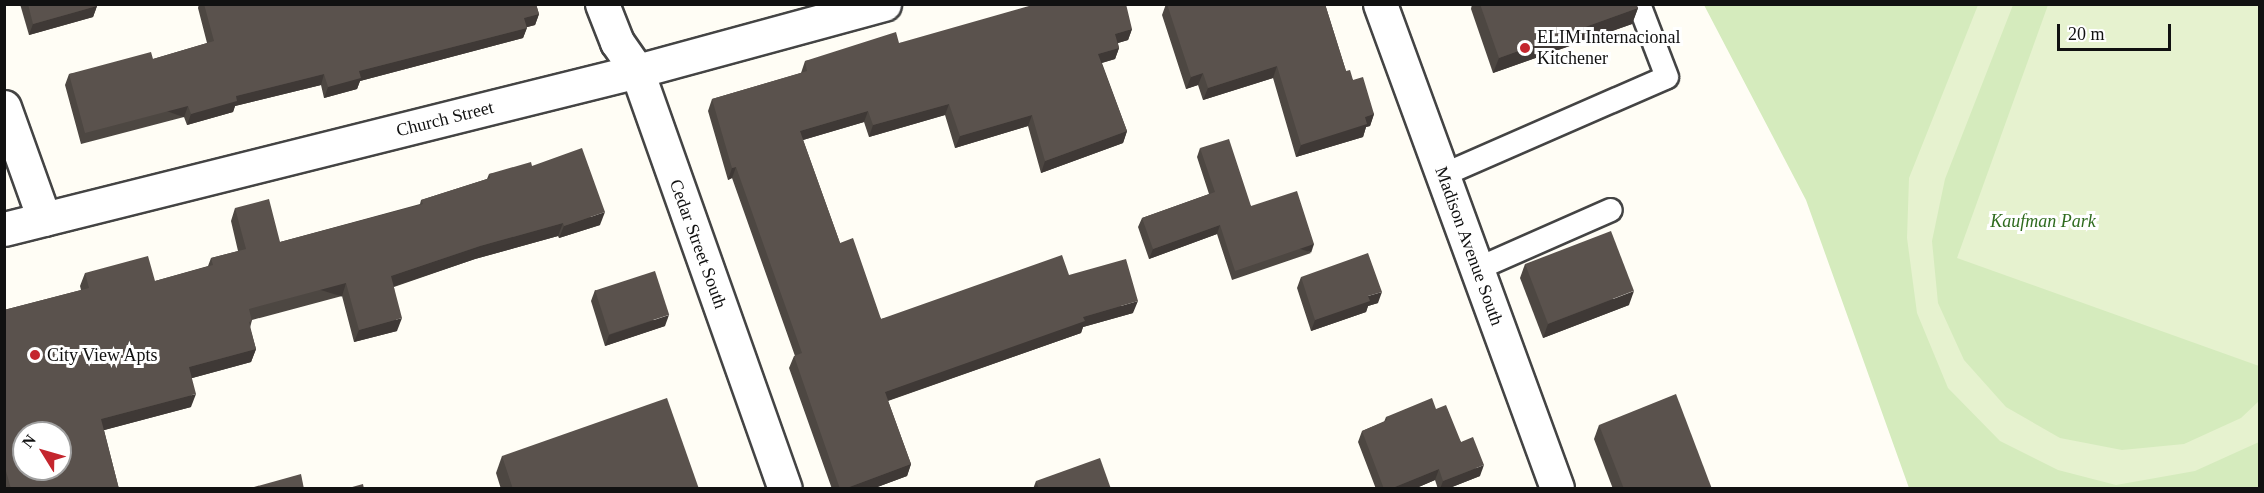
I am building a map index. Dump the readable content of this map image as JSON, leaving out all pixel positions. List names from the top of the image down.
{
  "streets": {
    "street": ["Church Street", "Cedar Street South", "Madison Avenue South"]
  },
  "crossings": [
    ["Church Street", "Cedar Street South"]
  ],
  "parks": ["Kaufman Park"],
  "places": ["ELIM Internacional Kitchener", "City View Apts"],
  "scale_bar": "20 m",
  "north": "top left"
}
